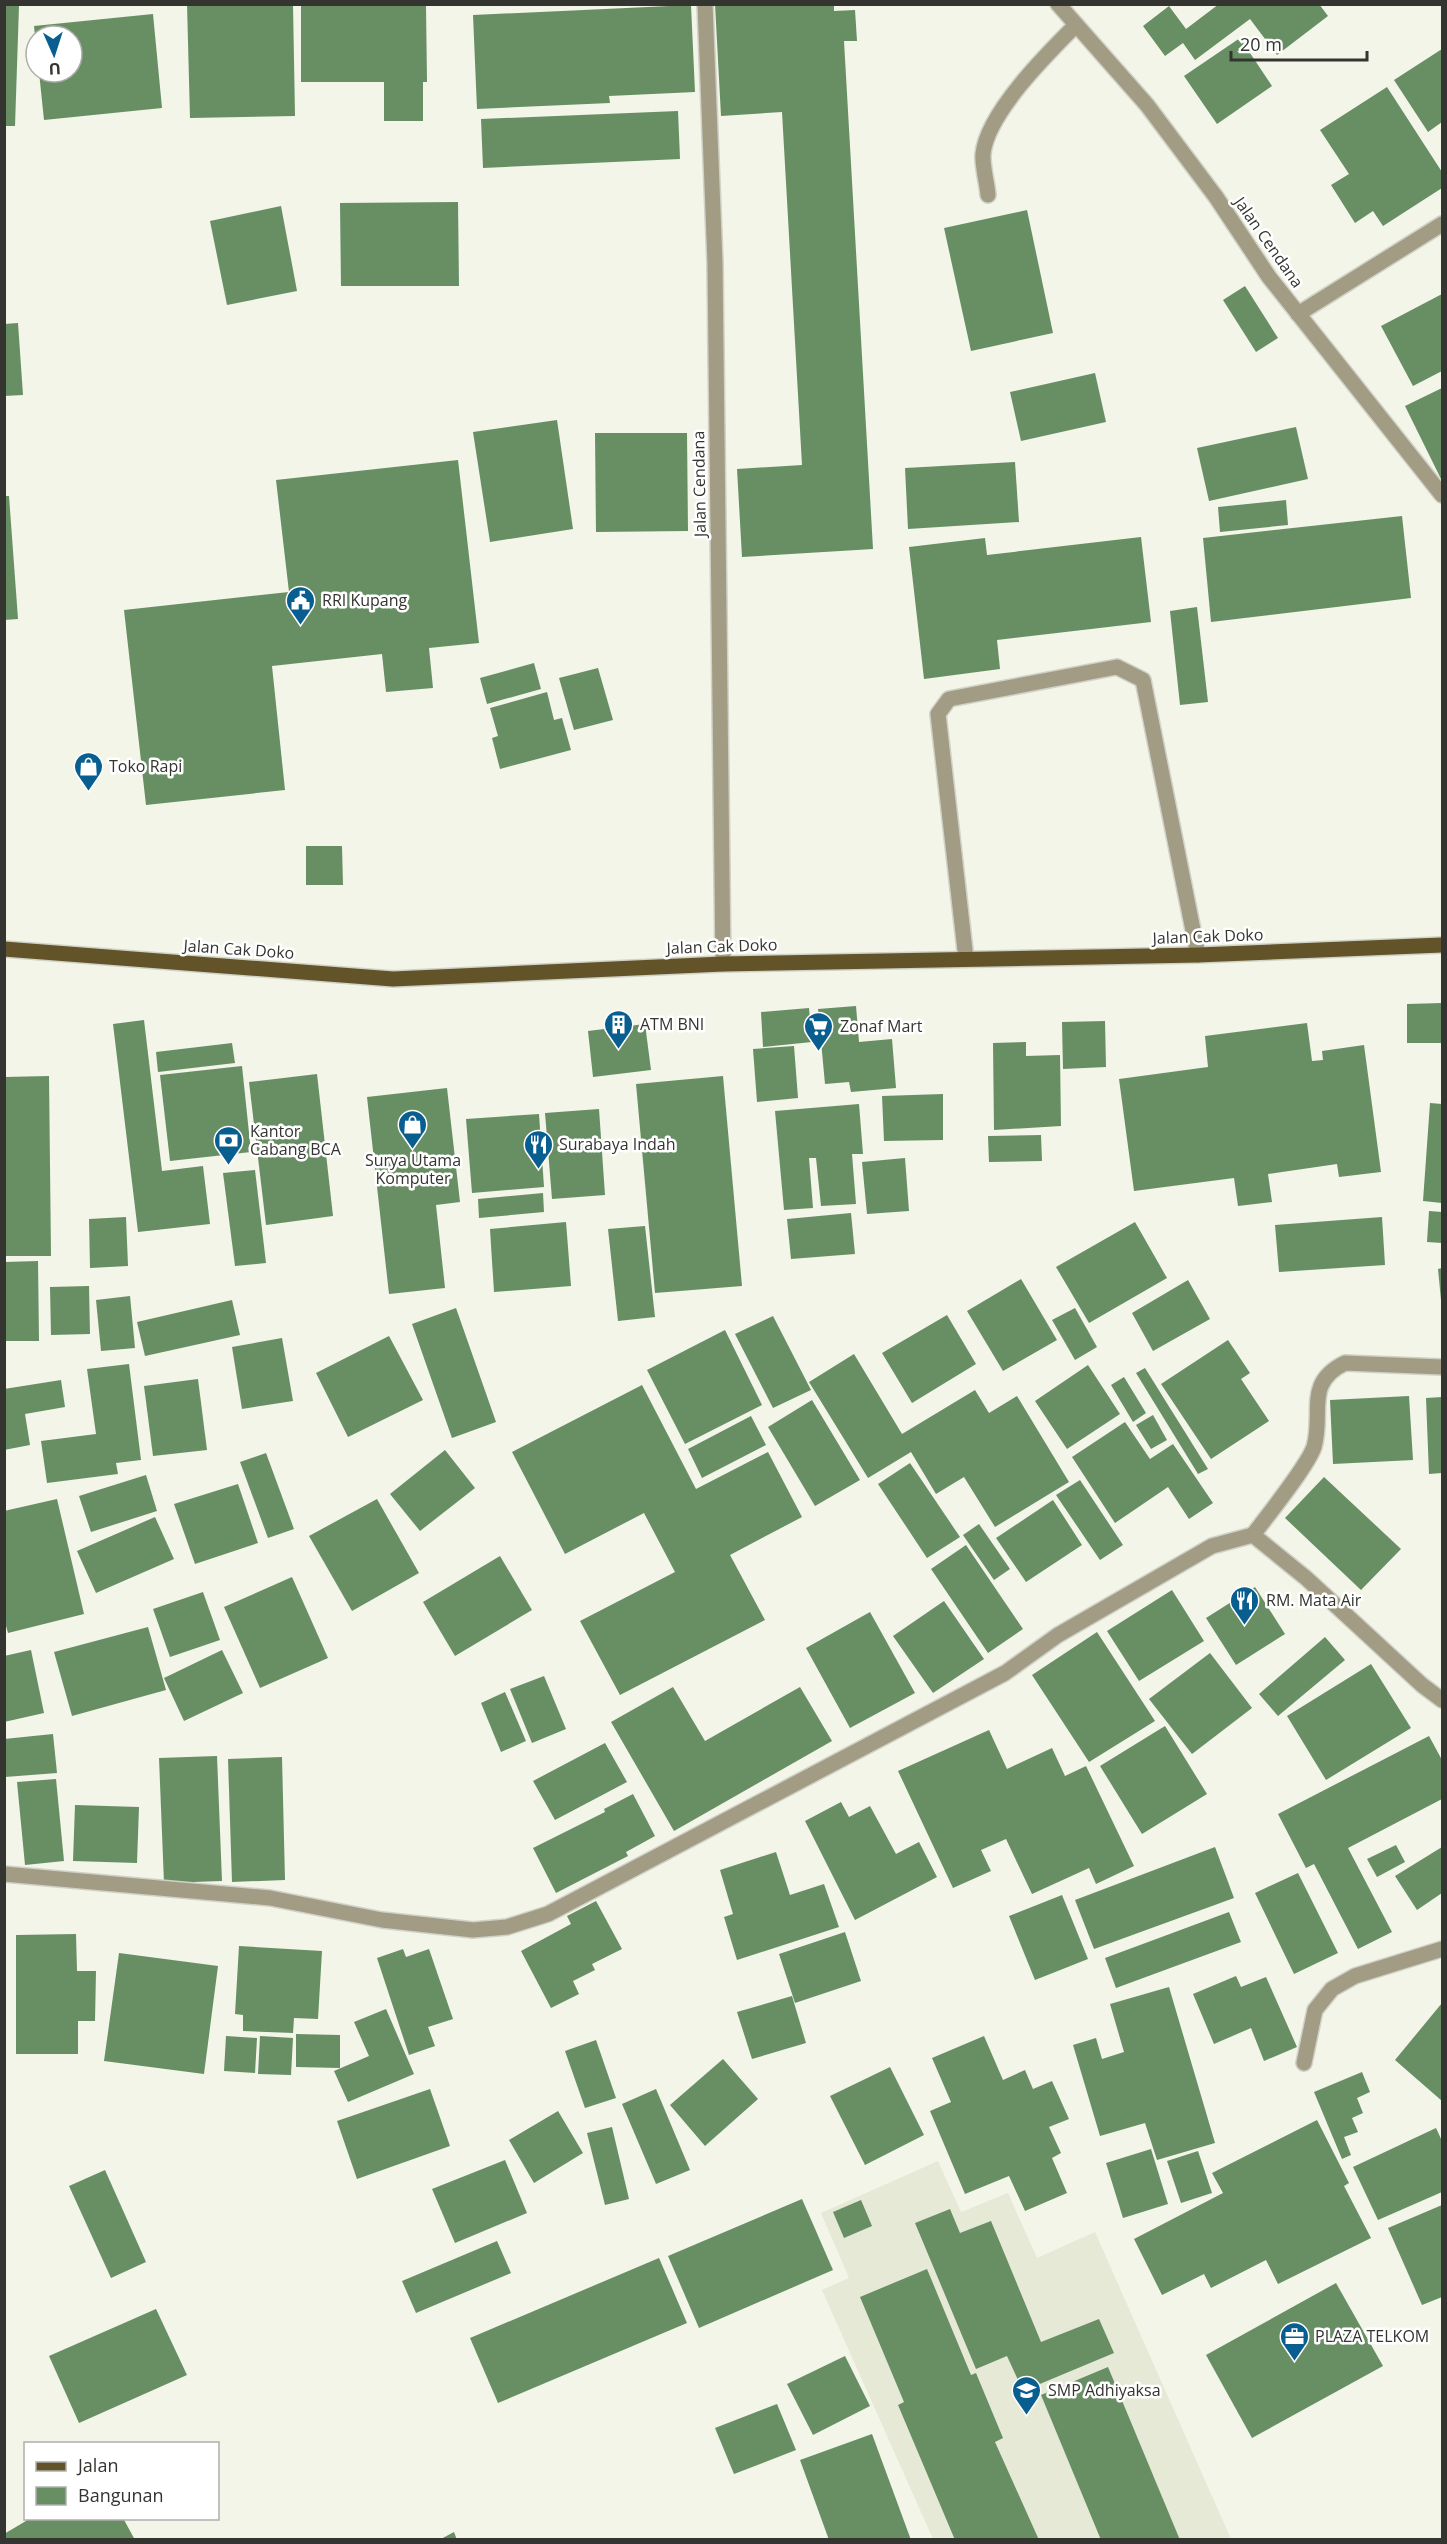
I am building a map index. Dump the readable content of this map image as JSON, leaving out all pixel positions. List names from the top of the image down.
{
  "streets": {
    "main road": ["Jalan Cak Doko"],
    "street": ["Jalan Cendana"]
  },
  "crossings": [
    ["Jalan Cendana", "Jalan Cak Doko"]
  ],
  "places": {
    "public building": ["RRI Kupang"],
    "shop": ["Toko Rapi", "Surya Utama Komputer"],
    "building": ["ATM BNI"],
    "supermarket": ["Zonaf Mart"],
    "bank": ["Kantor Cabang BCA"],
    "restaurant": ["Surabaya Indah", "RM. Mata Air"],
    "office": ["PLAZA TELKOM"],
    "school or university": ["SMP Adhiyaksa"]
  },
  "legend": ["Jalan", "Bangunan"],
  "scale_bar": "20 m",
  "north": "bottom"
}
